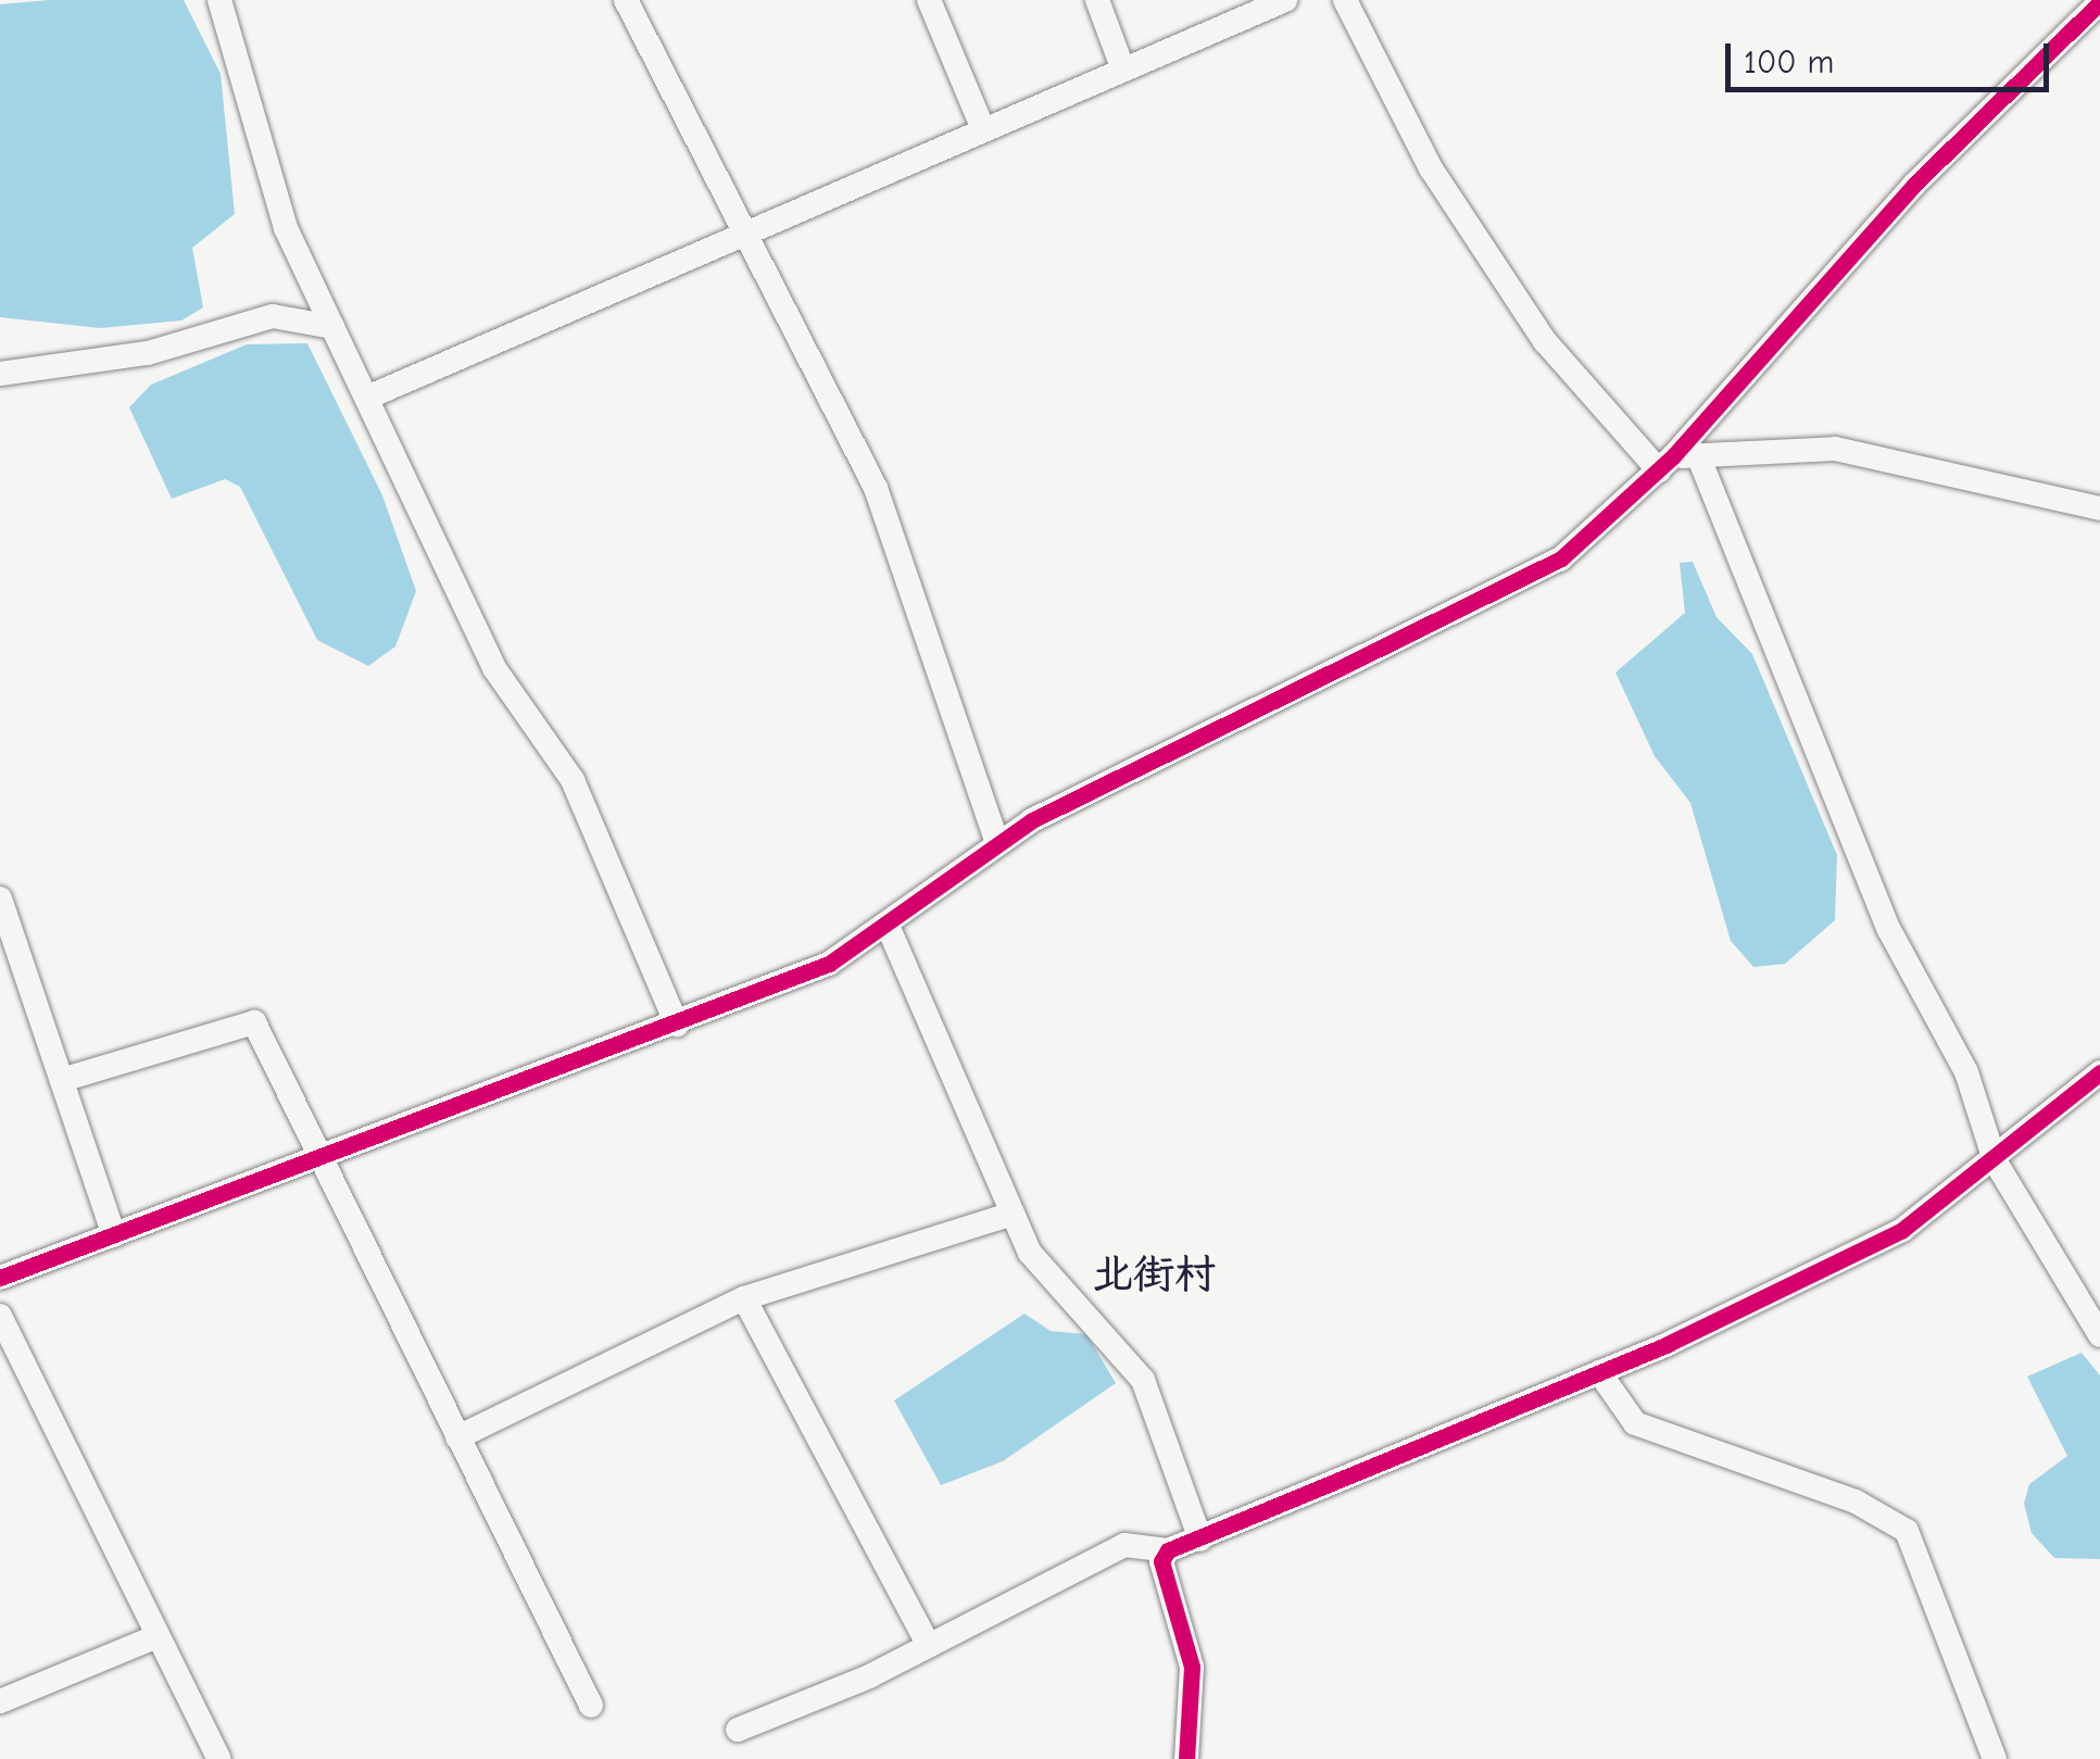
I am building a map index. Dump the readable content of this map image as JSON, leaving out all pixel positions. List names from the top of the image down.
{
  "districts": ["北街村"],
  "scale_bar": "100 m"
}
